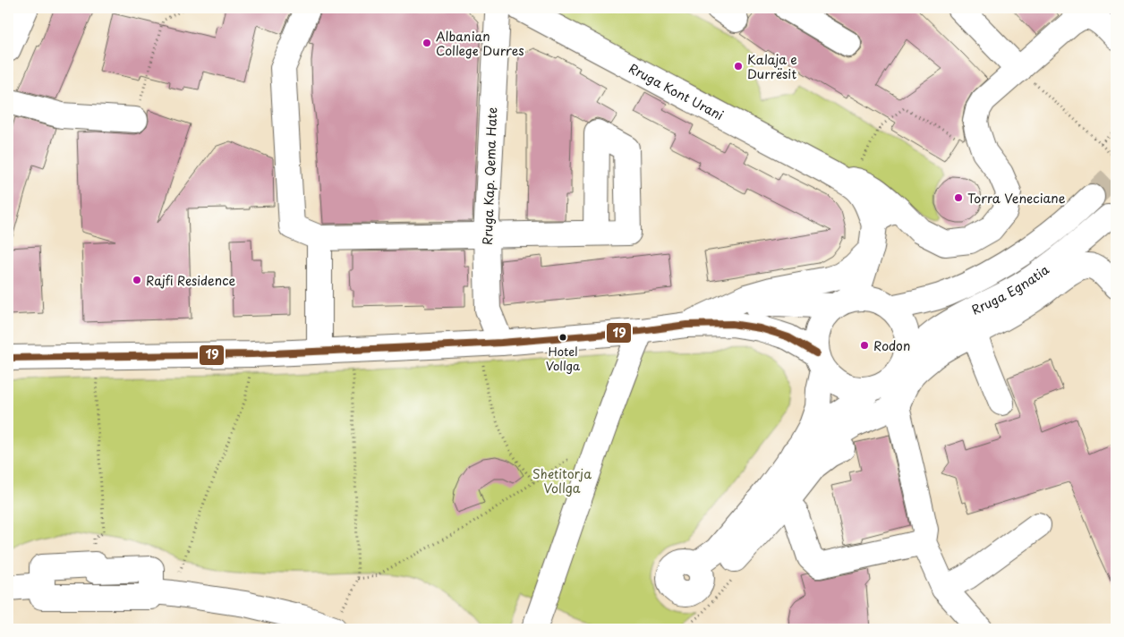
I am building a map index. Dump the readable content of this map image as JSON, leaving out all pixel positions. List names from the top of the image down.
{
  "streets": {
    "street": ["Rruga Kont Urani", "Rruga Kap. Qema Hate", "Rruga Egnatia"]
  },
  "parks": ["Shetitorja Vollga"],
  "places": [
    "Albanian College Durres",
    "Kalaja e Durrësit",
    "Torra Veneciane",
    "Rajfi Residence",
    "Hotel Vollga",
    "Rodon"
  ],
  "lines": ["transit line 19"]
}
